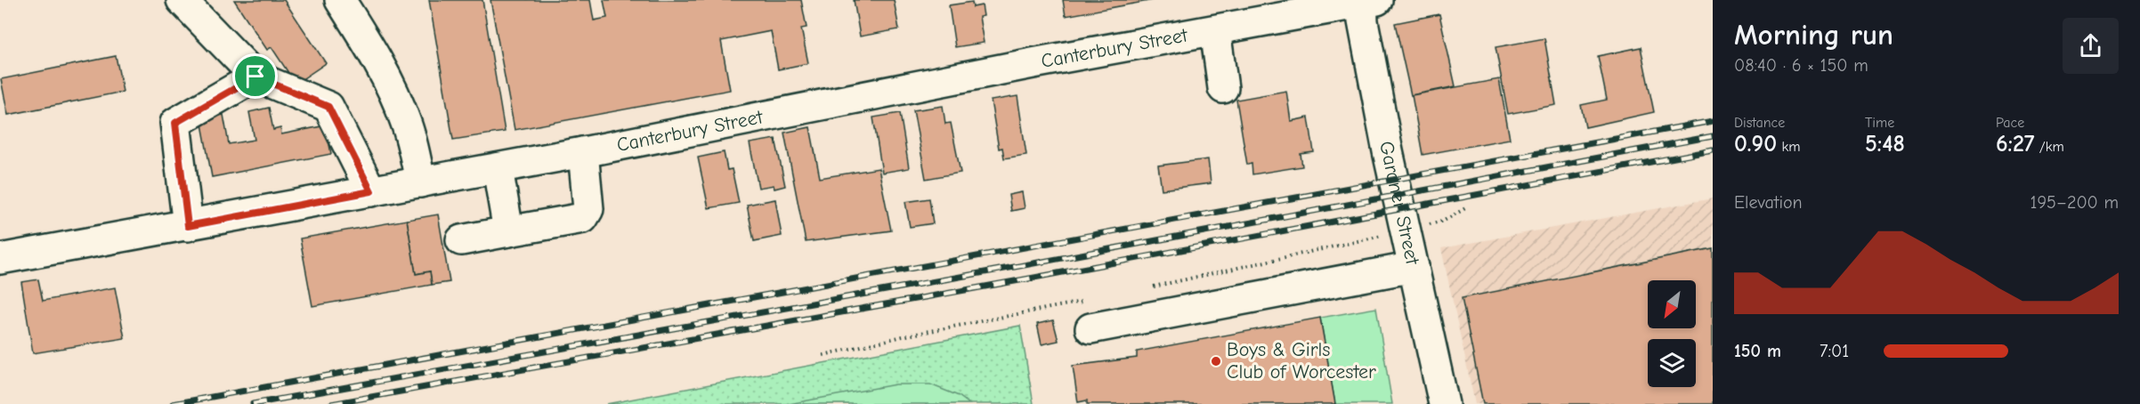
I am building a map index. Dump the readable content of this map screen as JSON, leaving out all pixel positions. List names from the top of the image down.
{
  "streets": {
    "street": ["Canterbury Street", "Gardner Street"]
  },
  "crossings": [
    ["Canterbury Street", "Gardner Street"]
  ],
  "places": ["Boys & Girls Club of Worcester"],
  "north": "bottom left",
  "page": {
    "heading": ["Morning run", "08:40 · 6 × 150 m"],
    "stats": [
      ["Distance", "0.90 km"],
      ["Time", "5:48"],
      ["Pace", "6:27 /km"]
    ],
    "chart": ["Elevation", "195–200 m"],
    "list": [
      {
        "name": "150 m",
        "note": "7:01"
      }
    ]
  }
}
